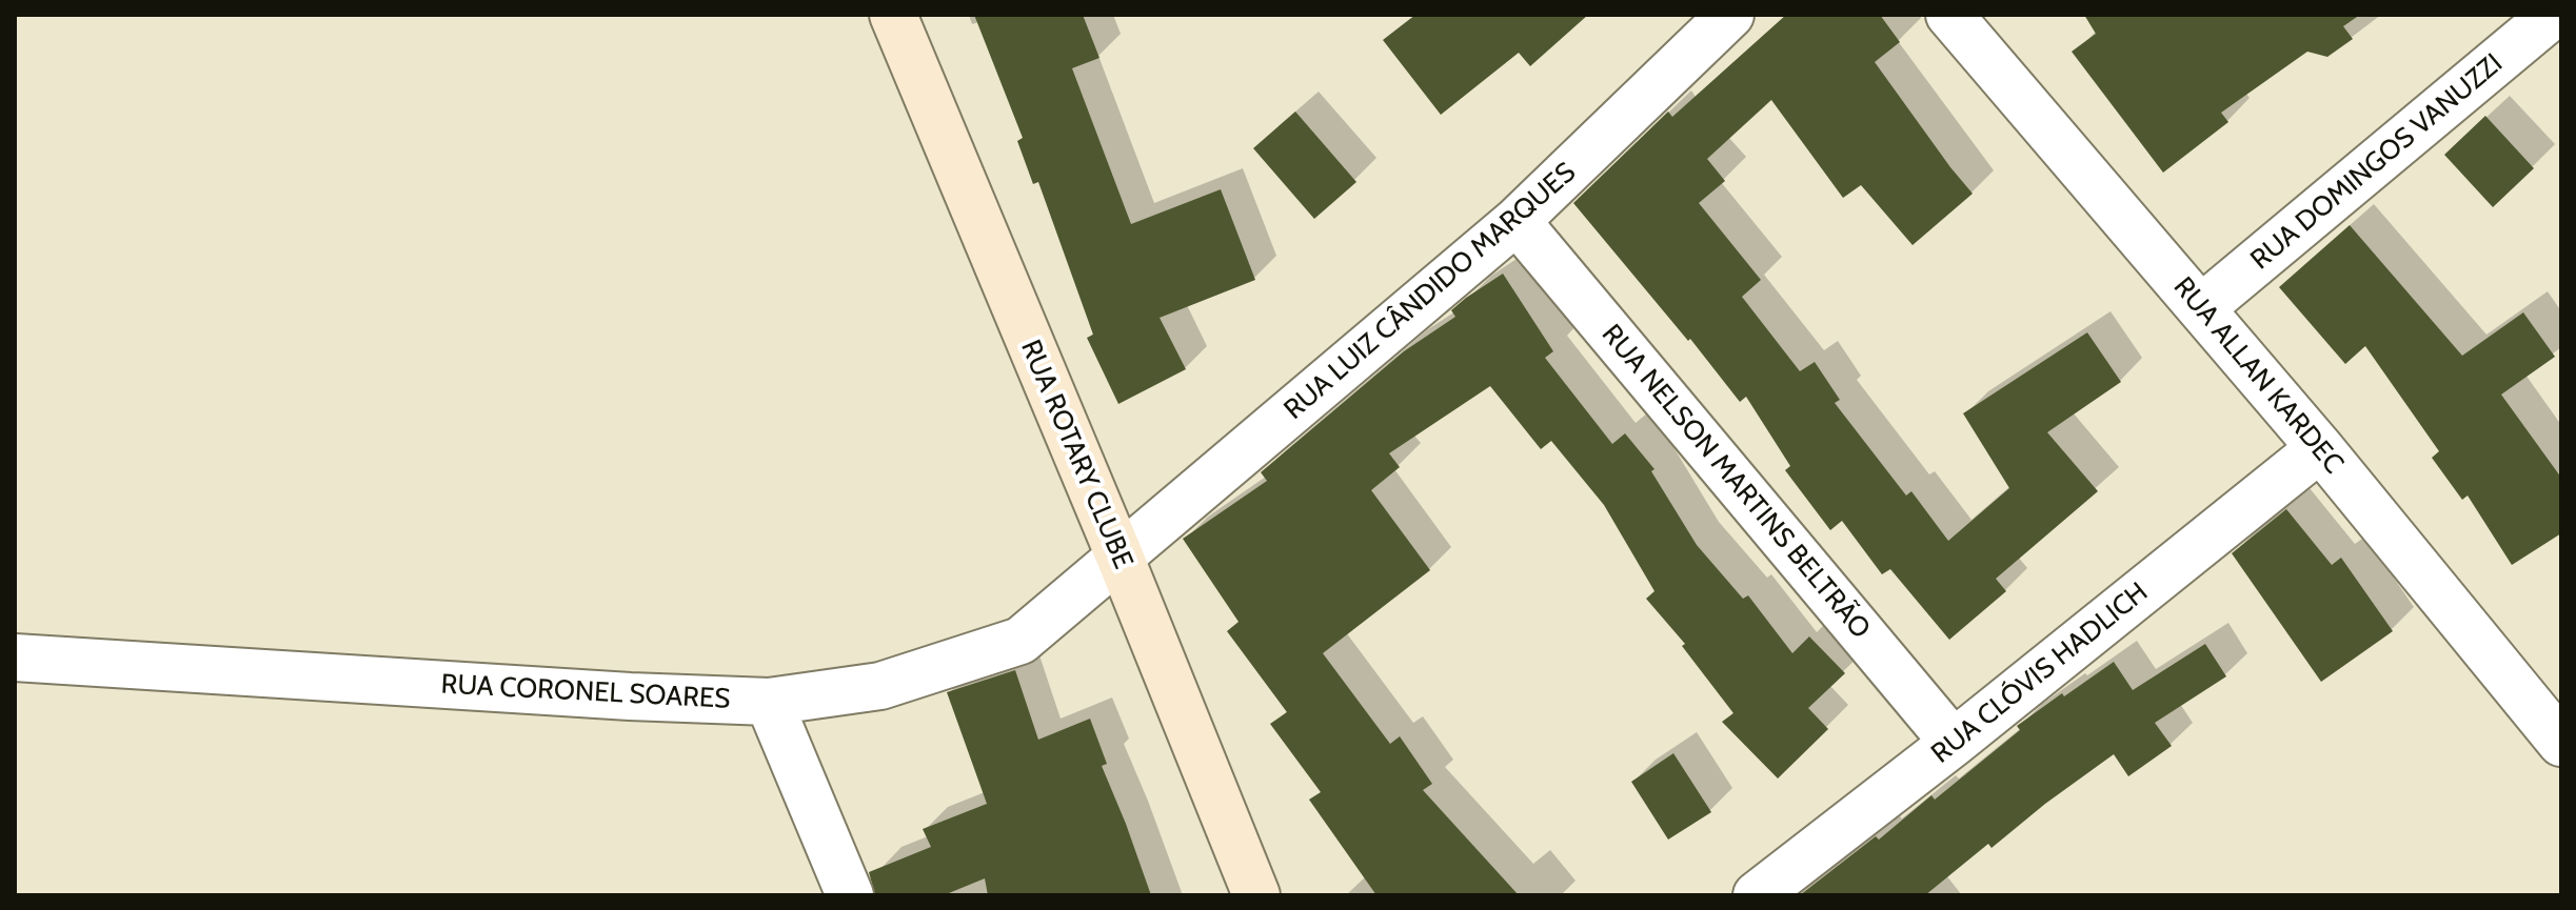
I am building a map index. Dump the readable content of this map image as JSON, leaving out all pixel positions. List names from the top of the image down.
{
  "streets": {
    "street": [
      "RUA DOMINGOS VANUZZI",
      "RUA LUIZ CÂNDIDO MARQUES",
      "RUA ALLAN KARDEC",
      "RUA ROTARY CLUBE",
      "RUA NELSON MARTINS BELTRÃO",
      "RUA CLÓVIS HADLICH",
      "RUA CORONEL SOARES"
    ]
  },
  "crossings": [
    ["RUA DOMINGOS VANUZZI", "RUA ALLAN KARDEC"],
    ["RUA LUIZ CÂNDIDO MARQUES", "RUA ROTARY CLUBE"],
    ["RUA LUIZ CÂNDIDO MARQUES", "RUA NELSON MARTINS BELTRÃO"],
    ["RUA LUIZ CÂNDIDO MARQUES", "RUA CORONEL SOARES"],
    ["RUA ALLAN KARDEC", "RUA CLÓVIS HADLICH"],
    ["RUA ROTARY CLUBE", "RUA CORONEL SOARES"],
    ["RUA NELSON MARTINS BELTRÃO", "RUA CLÓVIS HADLICH"]
  ]
}
